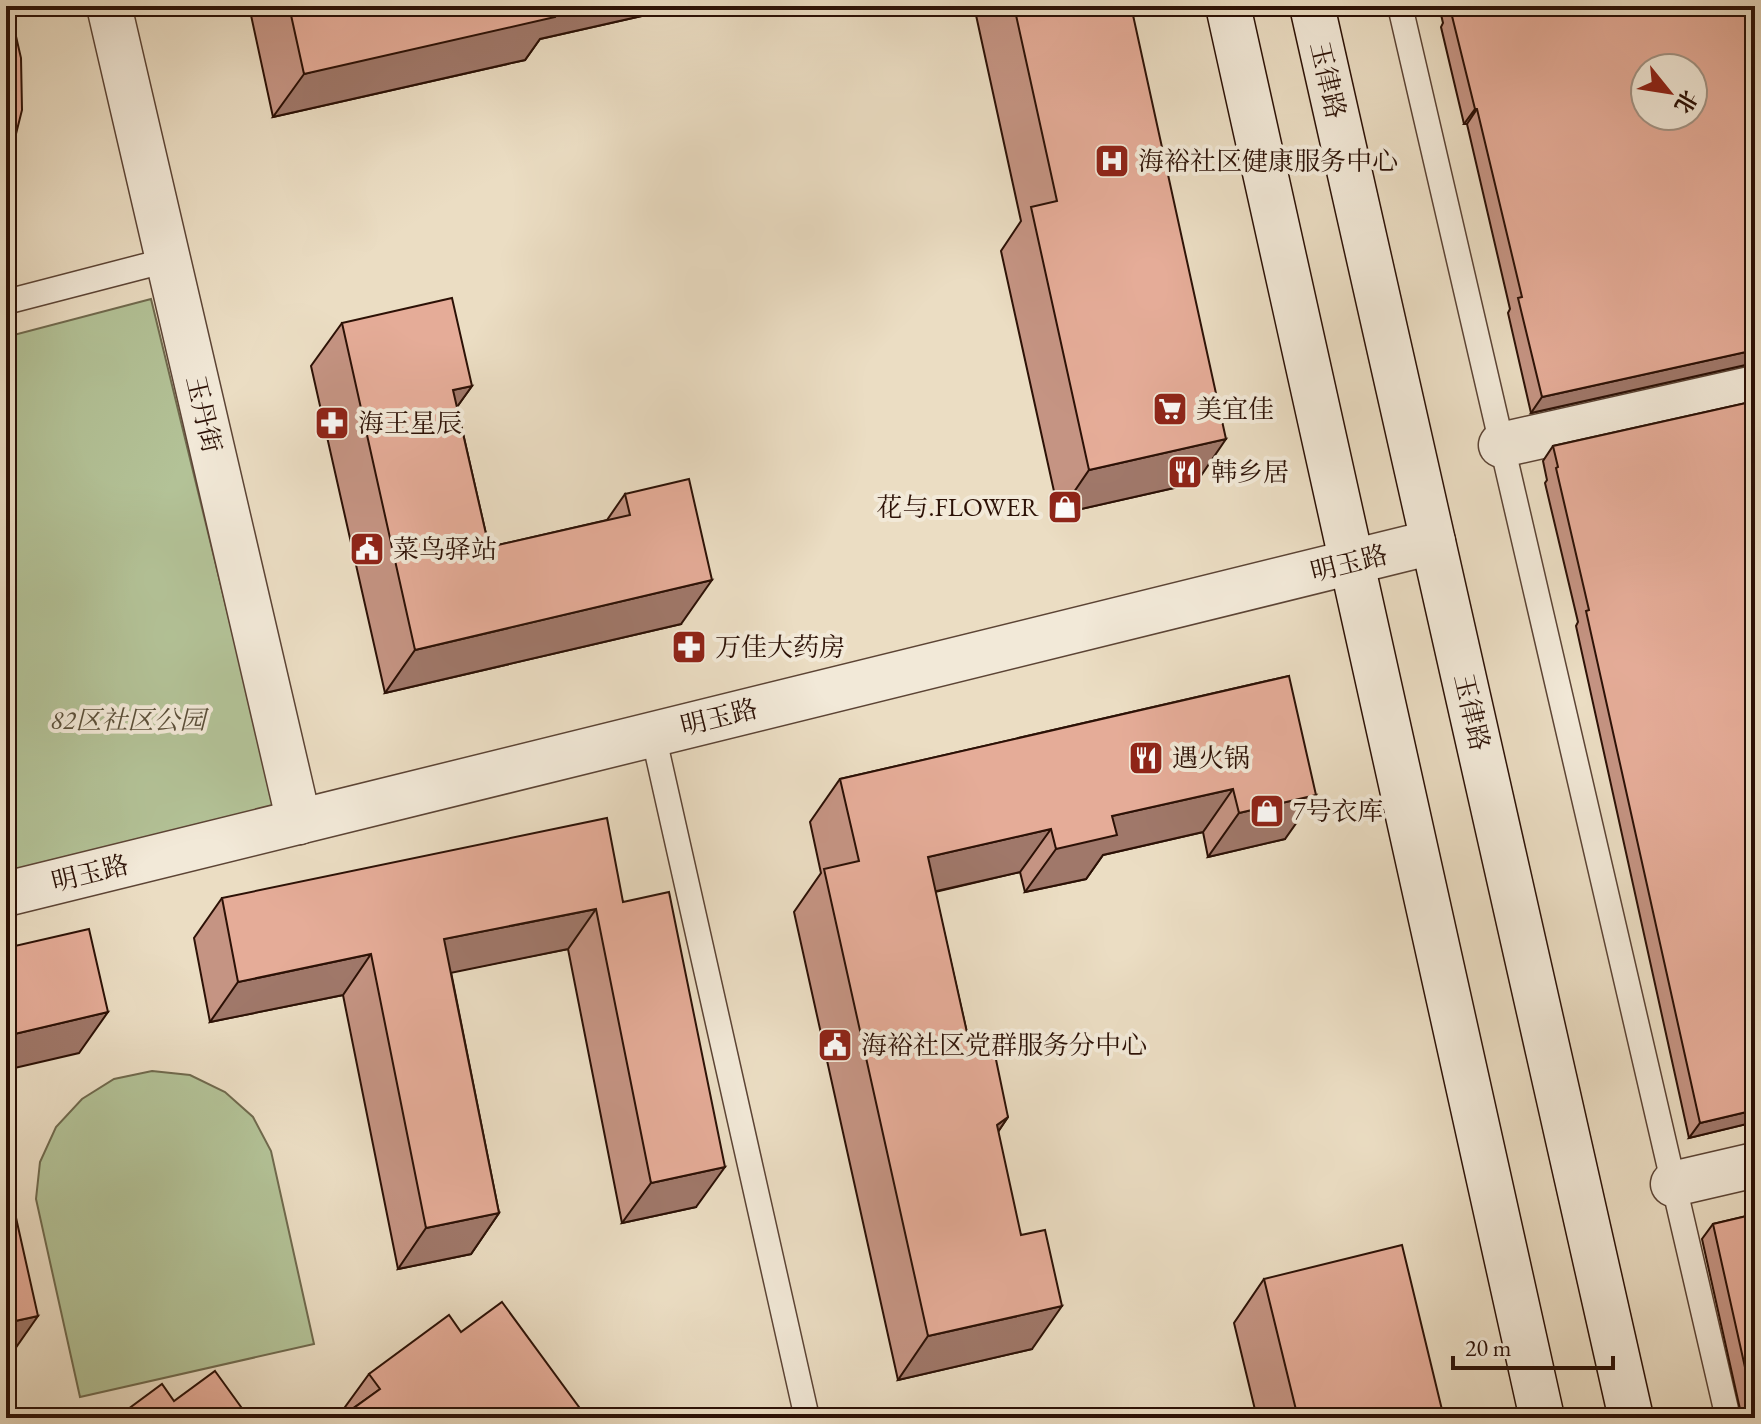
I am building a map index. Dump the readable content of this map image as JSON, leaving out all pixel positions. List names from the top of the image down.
{
  "streets": {
    "main road": ["玉律路", "玉丹街", "明玉路"]
  },
  "crossings": [
    ["玉律路", "明玉路"],
    ["玉丹街", "明玉路"]
  ],
  "parks": ["82区社区公园"],
  "places": {
    "hospital": ["海裕社区健康服务中心"],
    "supermarket": ["美宜佳"],
    "pharmacy": ["海王星辰", "万佳大药房"],
    "restaurant": ["韩乡居", "遇火锅"],
    "shop": ["花与.FLOWER", "7号衣库"],
    "public building": ["菜鸟驿站", "海裕社区党群服务分中心"]
  },
  "scale_bar": "20 m",
  "north": "bottom right"
}
